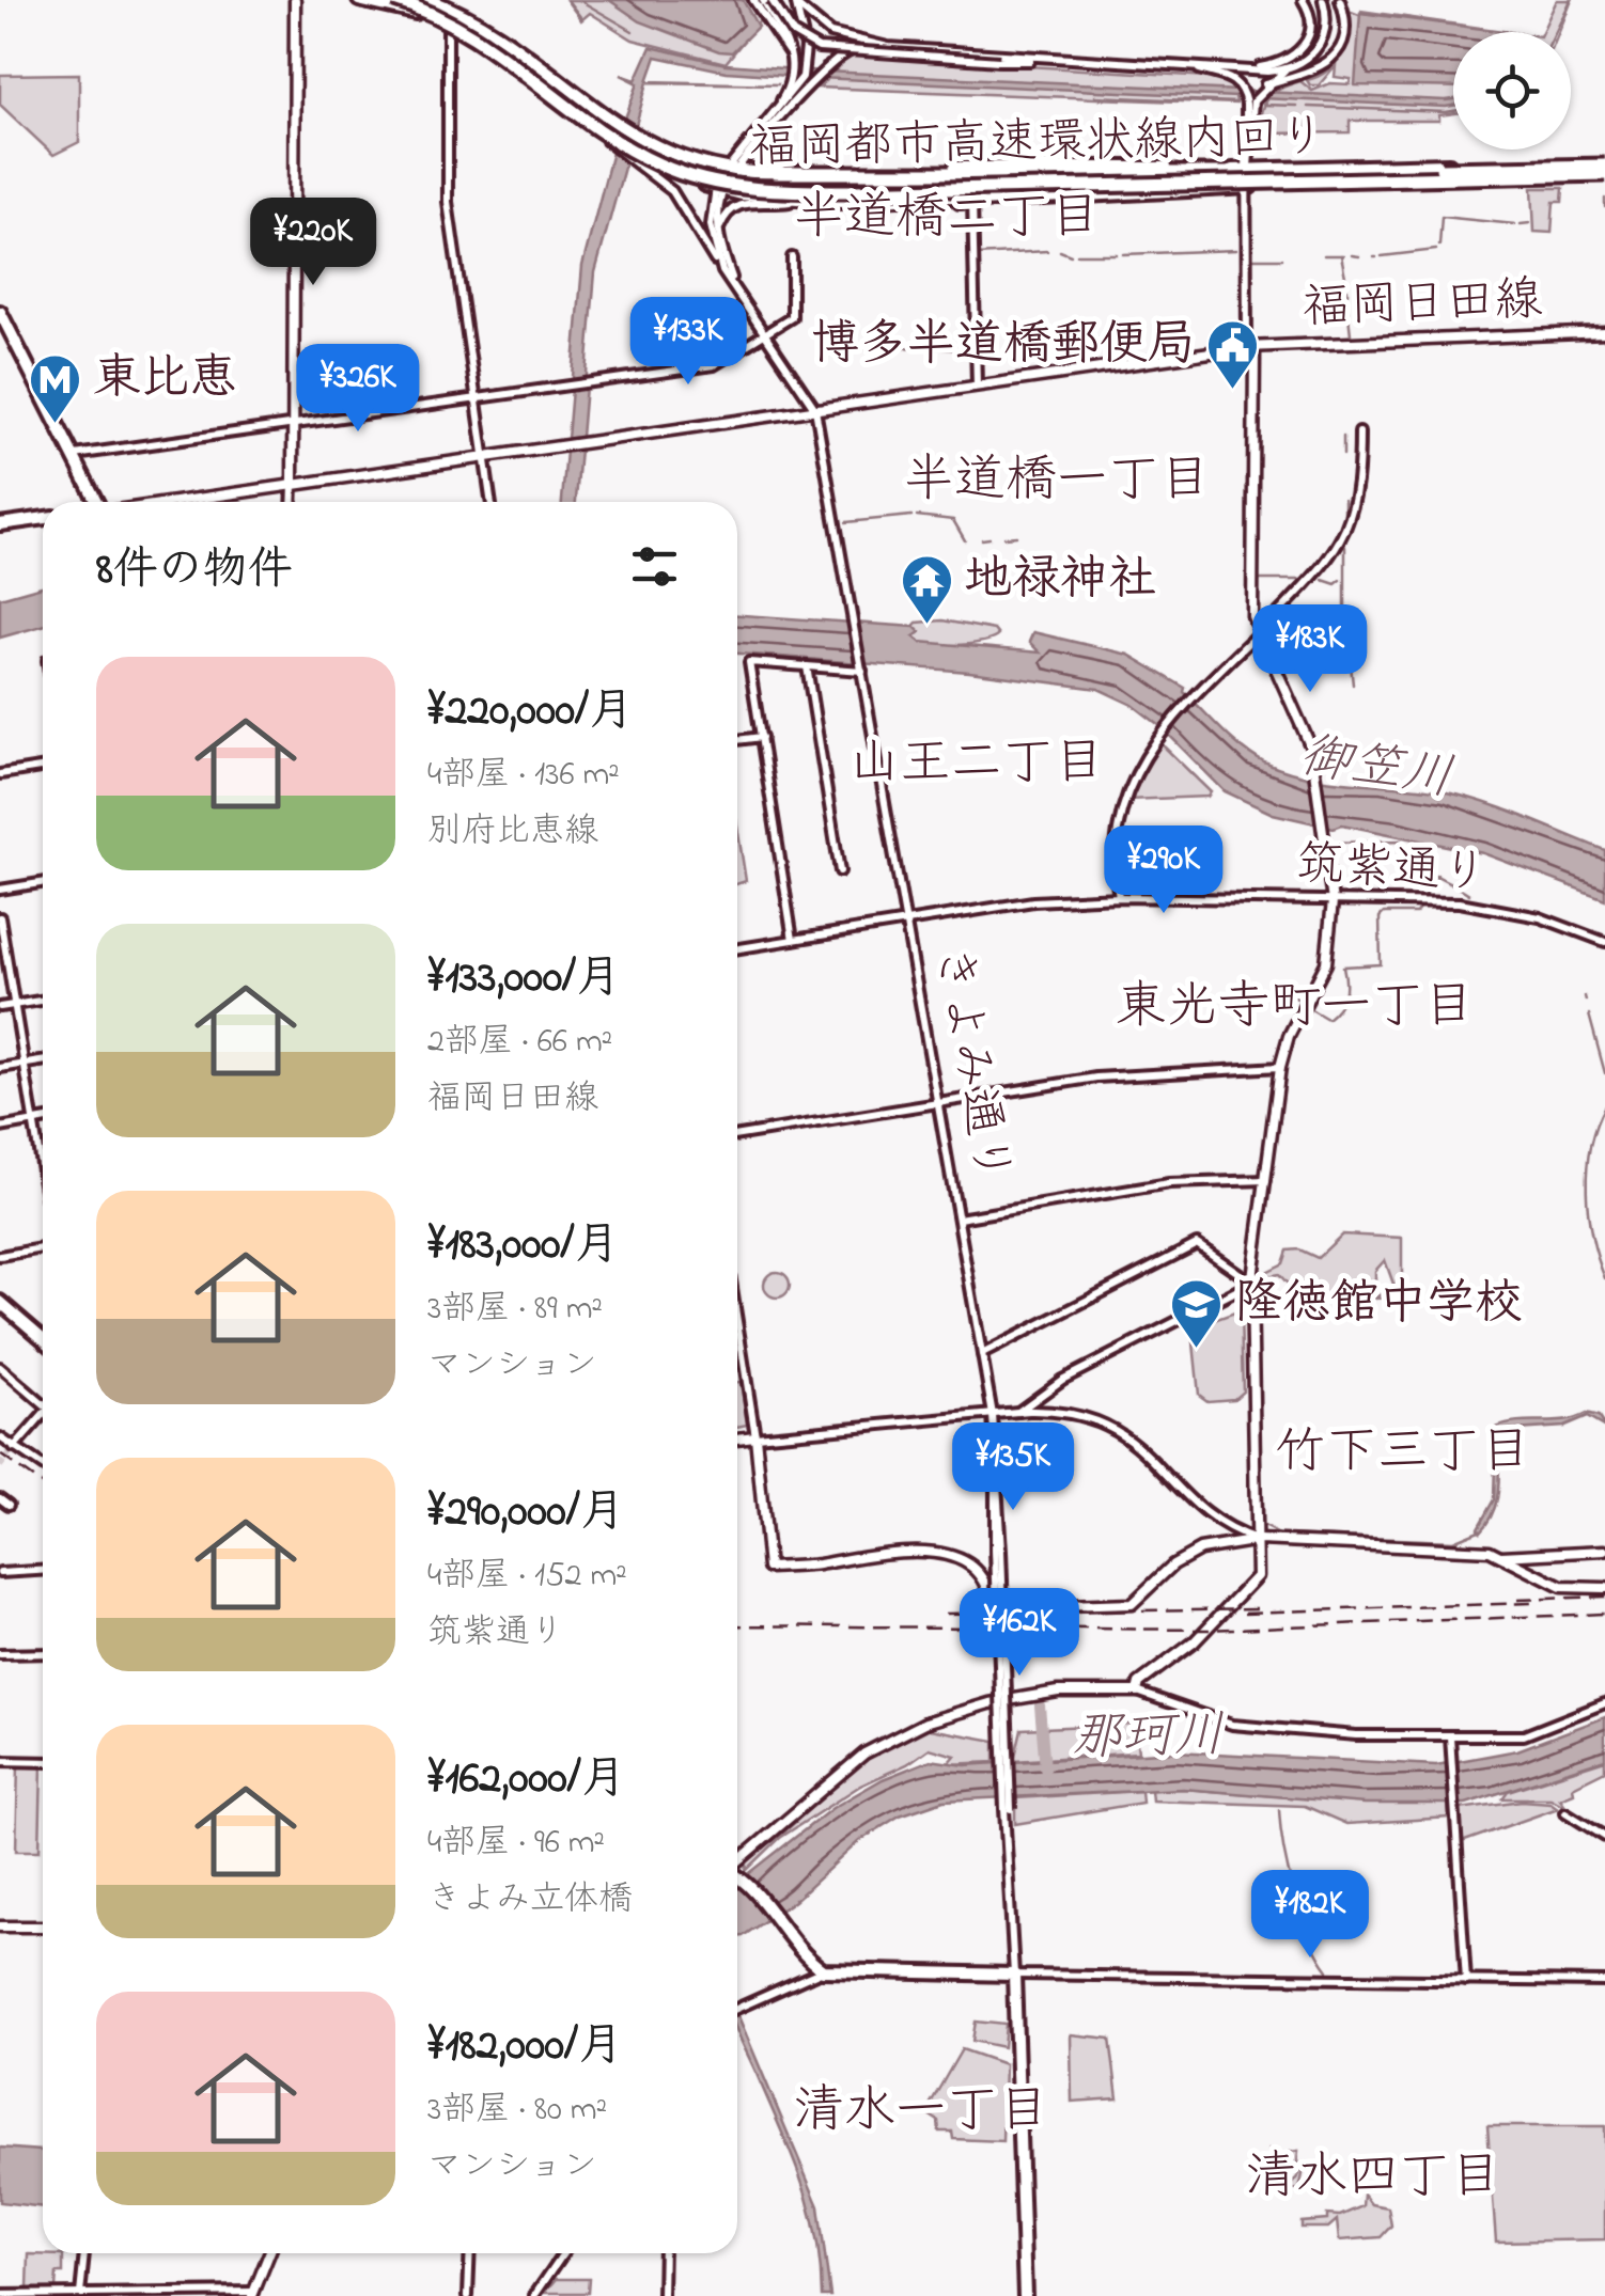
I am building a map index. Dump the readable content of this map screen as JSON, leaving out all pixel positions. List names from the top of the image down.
{
  "streets": {
    "highway": ["福岡都市高速環状線内回り"],
    "main road": ["福岡日田線"],
    "street": ["筑紫通り", "きよみ通り"]
  },
  "crossings": [
    ["福岡日田線", "きよみ通り"],
    ["筑紫通り", "きよみ通り"]
  ],
  "districts": [
    "半道橋二丁目",
    "半道橋一丁目",
    "山王二丁目",
    "東光寺町一丁目",
    "竹下三丁目",
    "清水一丁目",
    "清水四丁目"
  ],
  "water": ["御笠川", "那珂川"],
  "places": {
    "public building": ["博多半道橋郵便局"],
    "metro station": ["東比恵"],
    "temple": ["地禄神社"],
    "school or university": ["隆徳館中学校"]
  },
  "page": {
    "price": [
      "¥220K",
      "¥133K",
      "¥326K",
      "¥183K",
      "¥290K",
      "¥135K",
      "¥162K",
      "¥182K"
    ],
    "heading": "8件の物件",
    "list": [
      {
        "name": "¥220,000/月",
        "note": "4部屋 · 136 m² · 別府比恵線"
      },
      {
        "name": "¥133,000/月",
        "note": "2部屋 · 66 m² · 福岡日田線"
      },
      {
        "name": "¥183,000/月",
        "note": "3部屋 · 89 m² · マンション"
      },
      {
        "name": "¥290,000/月",
        "note": "4部屋 · 152 m² · 筑紫通り"
      },
      {
        "name": "¥162,000/月",
        "note": "4部屋 · 96 m² · きよみ立体橋"
      },
      {
        "name": "¥182,000/月",
        "note": "3部屋 · 80 m² · マンション"
      }
    ]
  }
}
